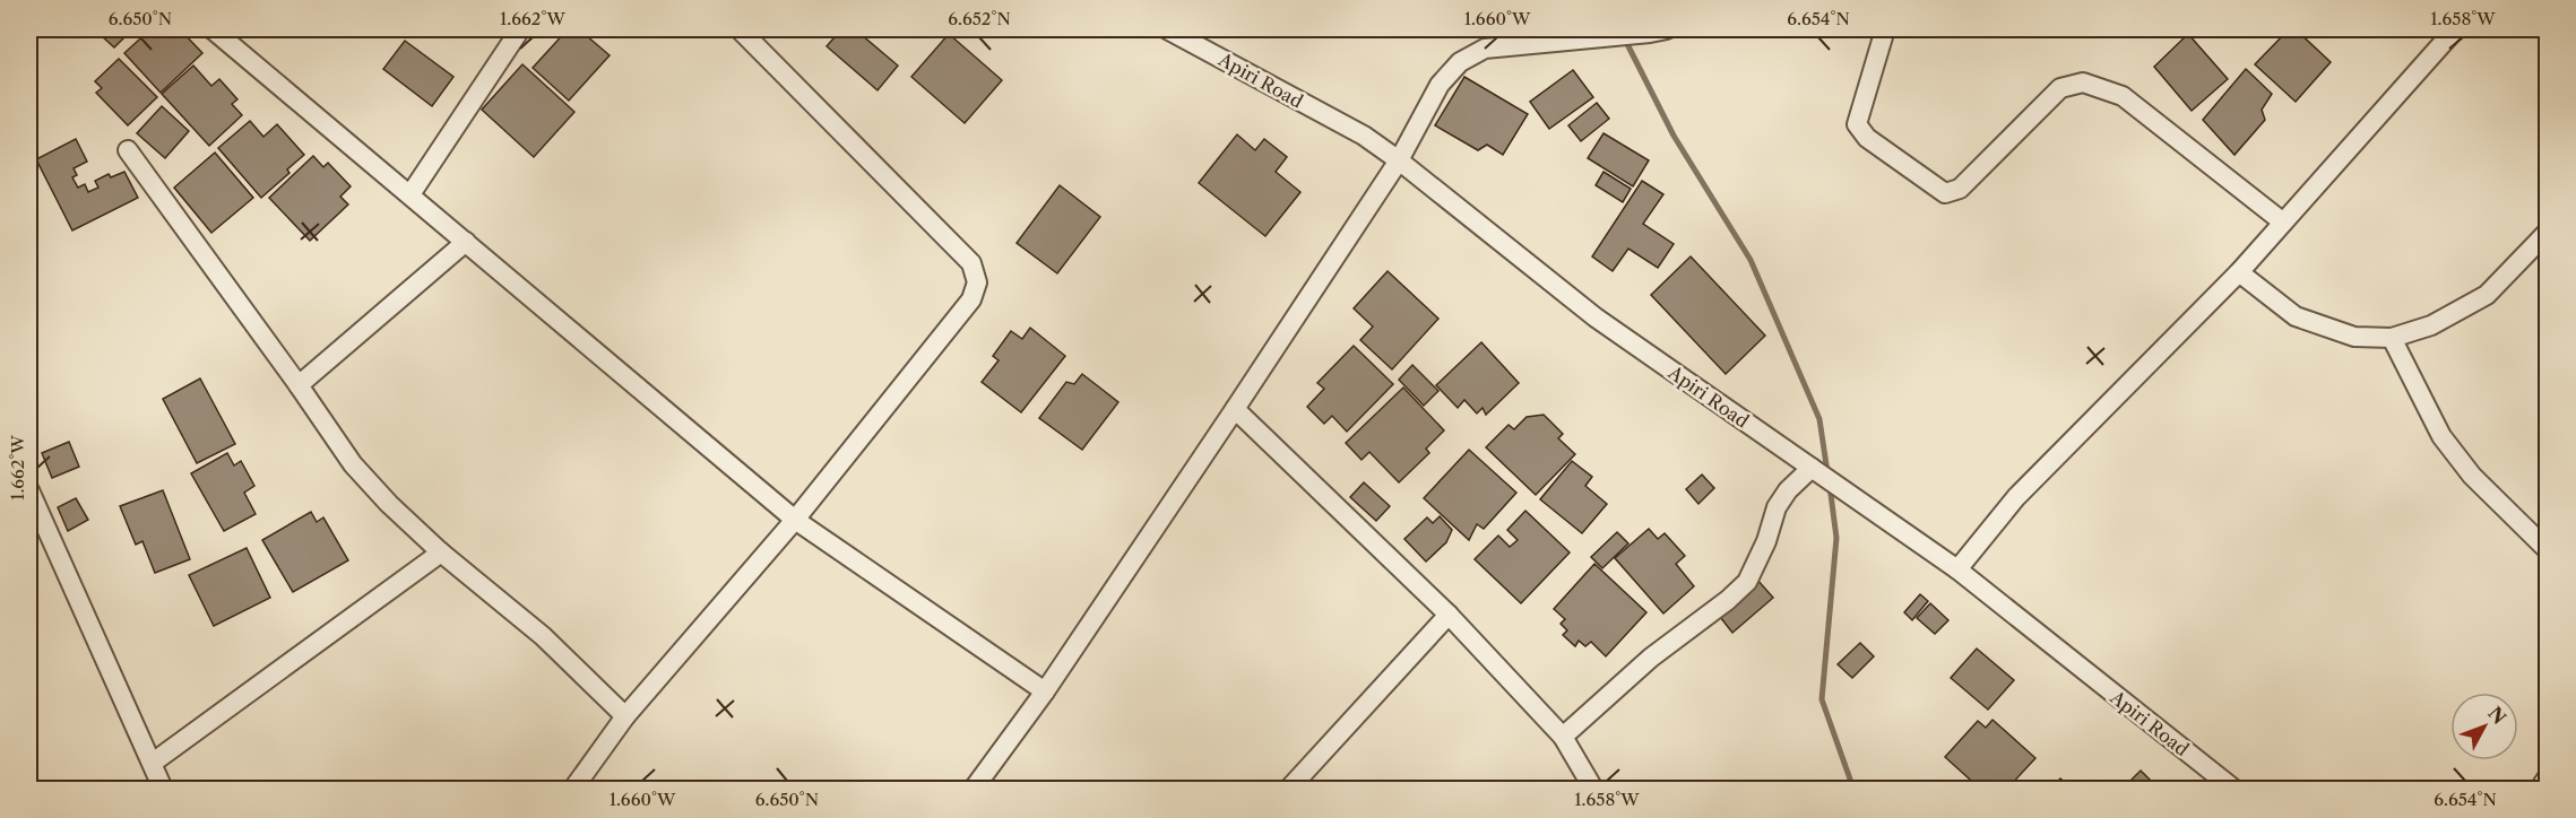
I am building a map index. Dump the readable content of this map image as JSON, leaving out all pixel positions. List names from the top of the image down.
{
  "streets": {
    "street": ["Apiri Road"]
  },
  "north": "top right",
  "coordinates": [
    "6.650°N",
    "1.662°W",
    "6.652°N",
    "1.660°W",
    "6.654°N",
    "1.658°W"
  ]
}
